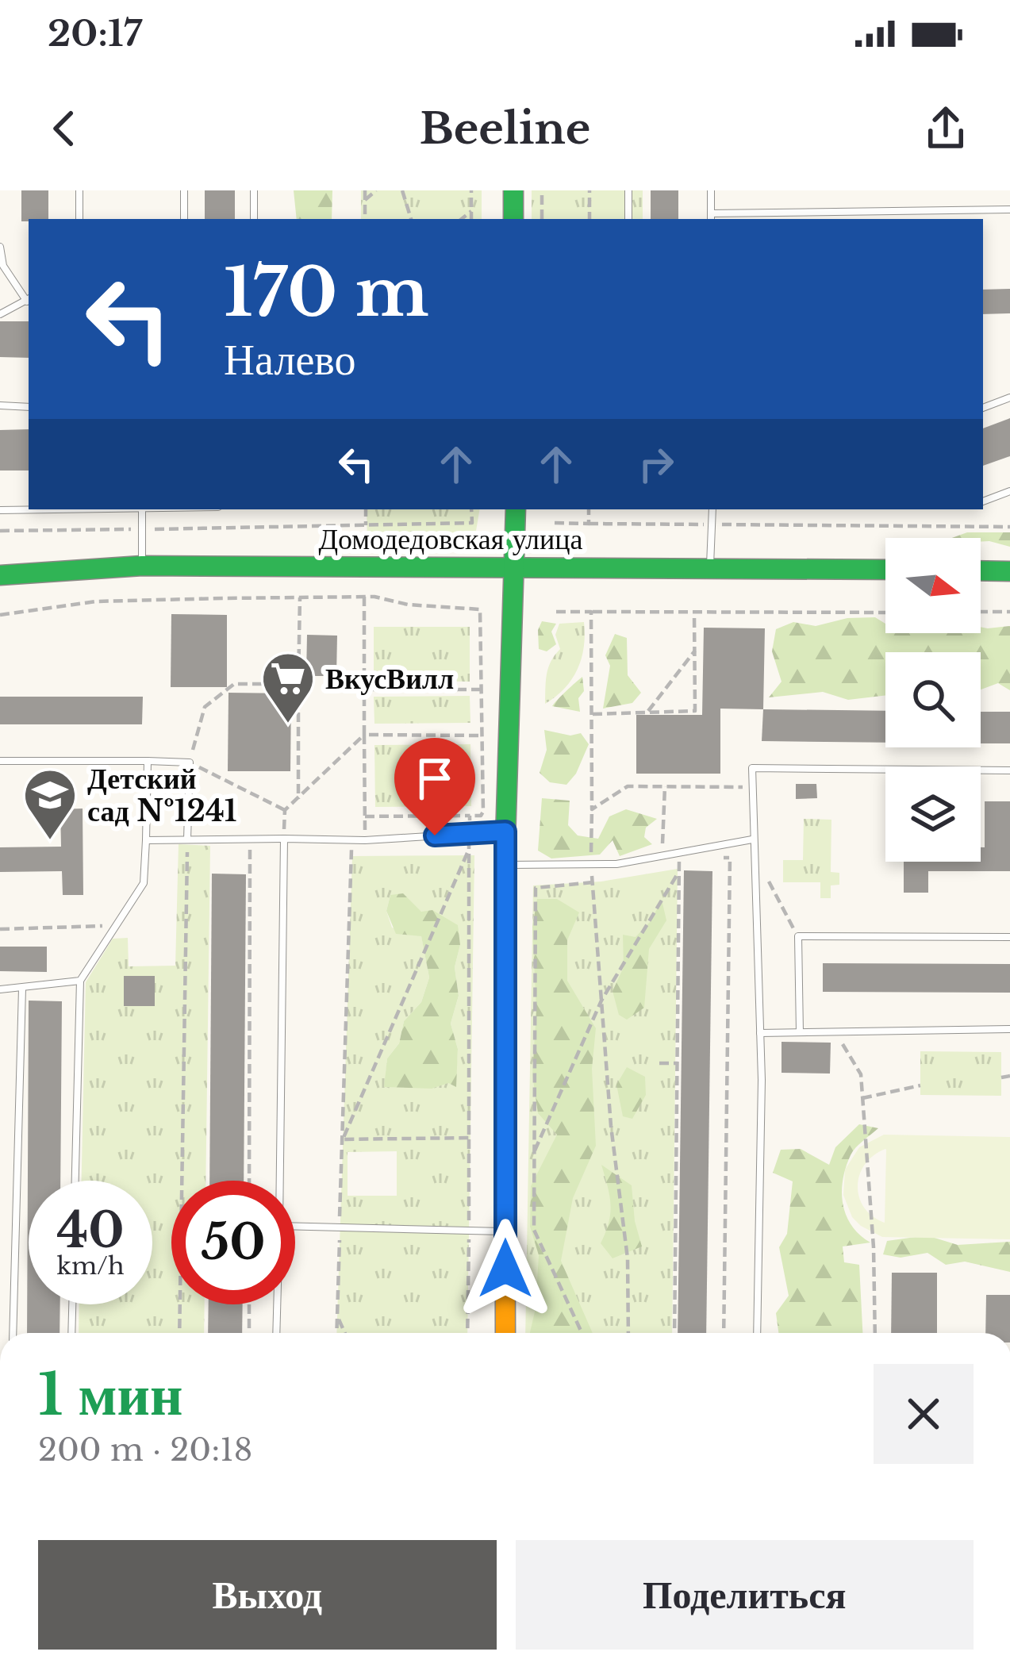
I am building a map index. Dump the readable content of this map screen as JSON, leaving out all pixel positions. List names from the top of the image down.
{
  "streets": {
    "street": ["Домодедовская улица"]
  },
  "places": {
    "supermarket": ["ВкусВилл"],
    "school or university": ["Детский сад №1241"]
  },
  "north": "right",
  "page": {
    "status": "20:17",
    "header": "Beeline",
    "turn": ["170 m", "Налево"],
    "speed": "40 km/h",
    "limit": "50",
    "heading": ["1 мин", "200 m · 20:18"],
    "buttons": ["Выход", "Поделиться"]
  }
}
